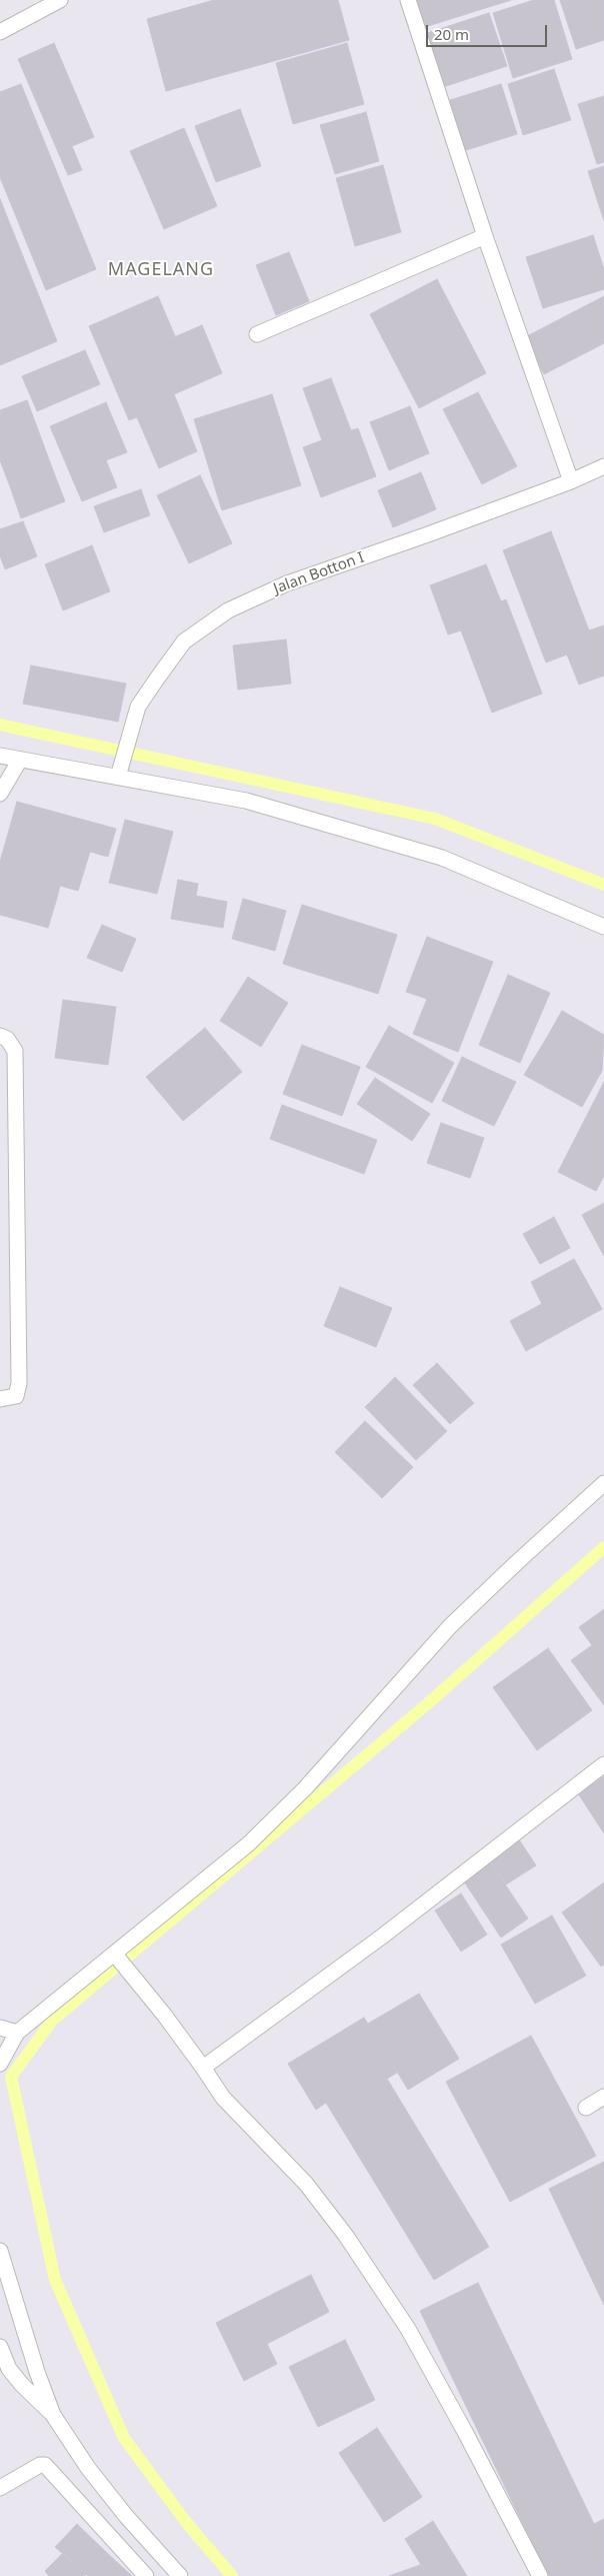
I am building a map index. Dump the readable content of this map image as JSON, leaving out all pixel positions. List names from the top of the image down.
{
  "streets": {
    "street": ["Jalan Botton I"]
  },
  "districts": ["MAGELANG"],
  "scale_bar": "20 m"
}
